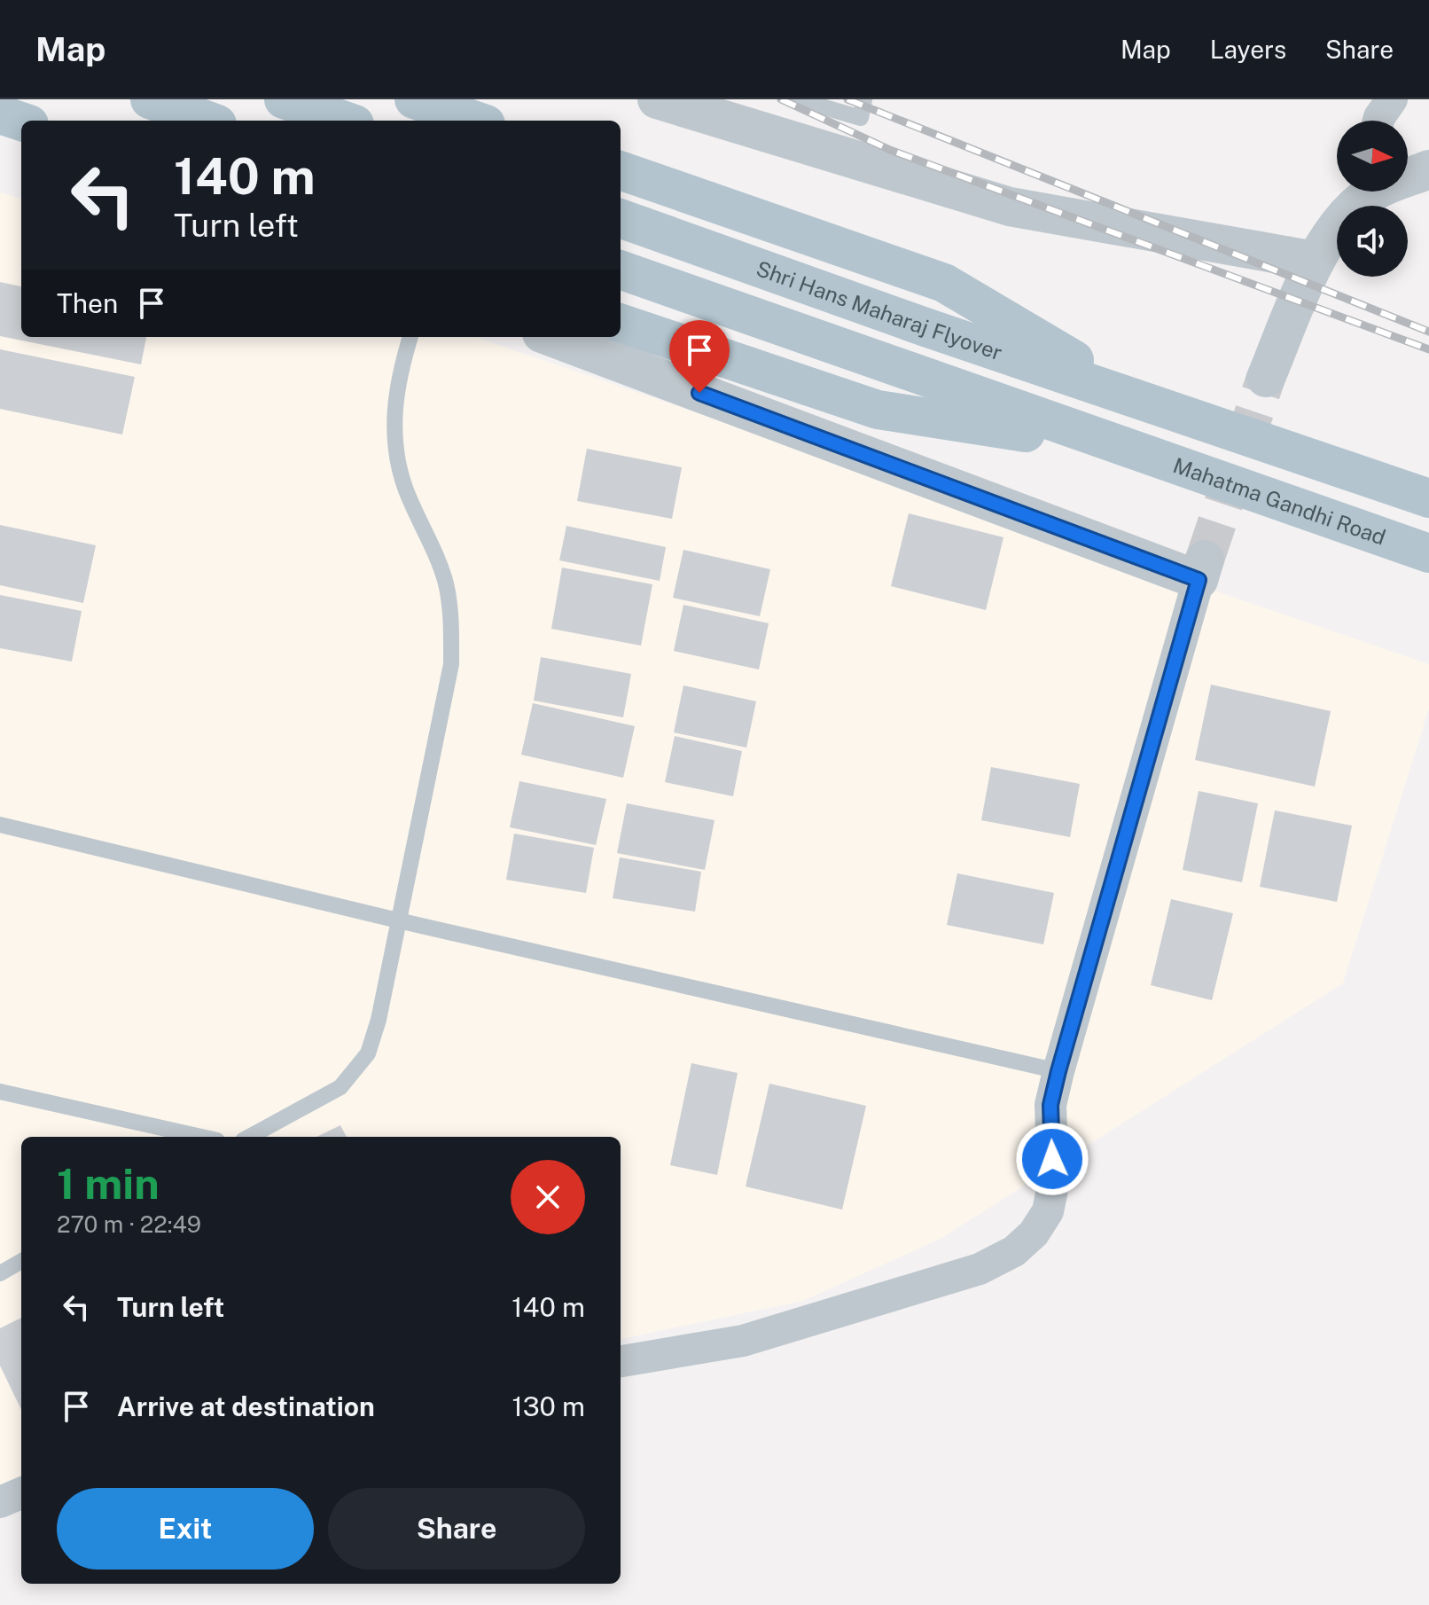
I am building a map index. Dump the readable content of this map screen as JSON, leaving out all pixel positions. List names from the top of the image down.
{
  "streets": {
    "main road": ["Shri Hans Maharaj Flyover", "Mahatma Gandhi Road"]
  },
  "north": "right",
  "page": {
    "header": "Map",
    "nav": ["Map", "Layers", "Share"],
    "turn": ["140 m", "Turn left"],
    "then": "Then",
    "heading": ["1 min", "270 m · 22:49"],
    "list": [
      {
        "name": "Turn left",
        "value": "140 m"
      },
      {
        "name": "Arrive at destination",
        "value": "130 m"
      }
    ],
    "buttons": ["Exit", "Share"]
  }
}
